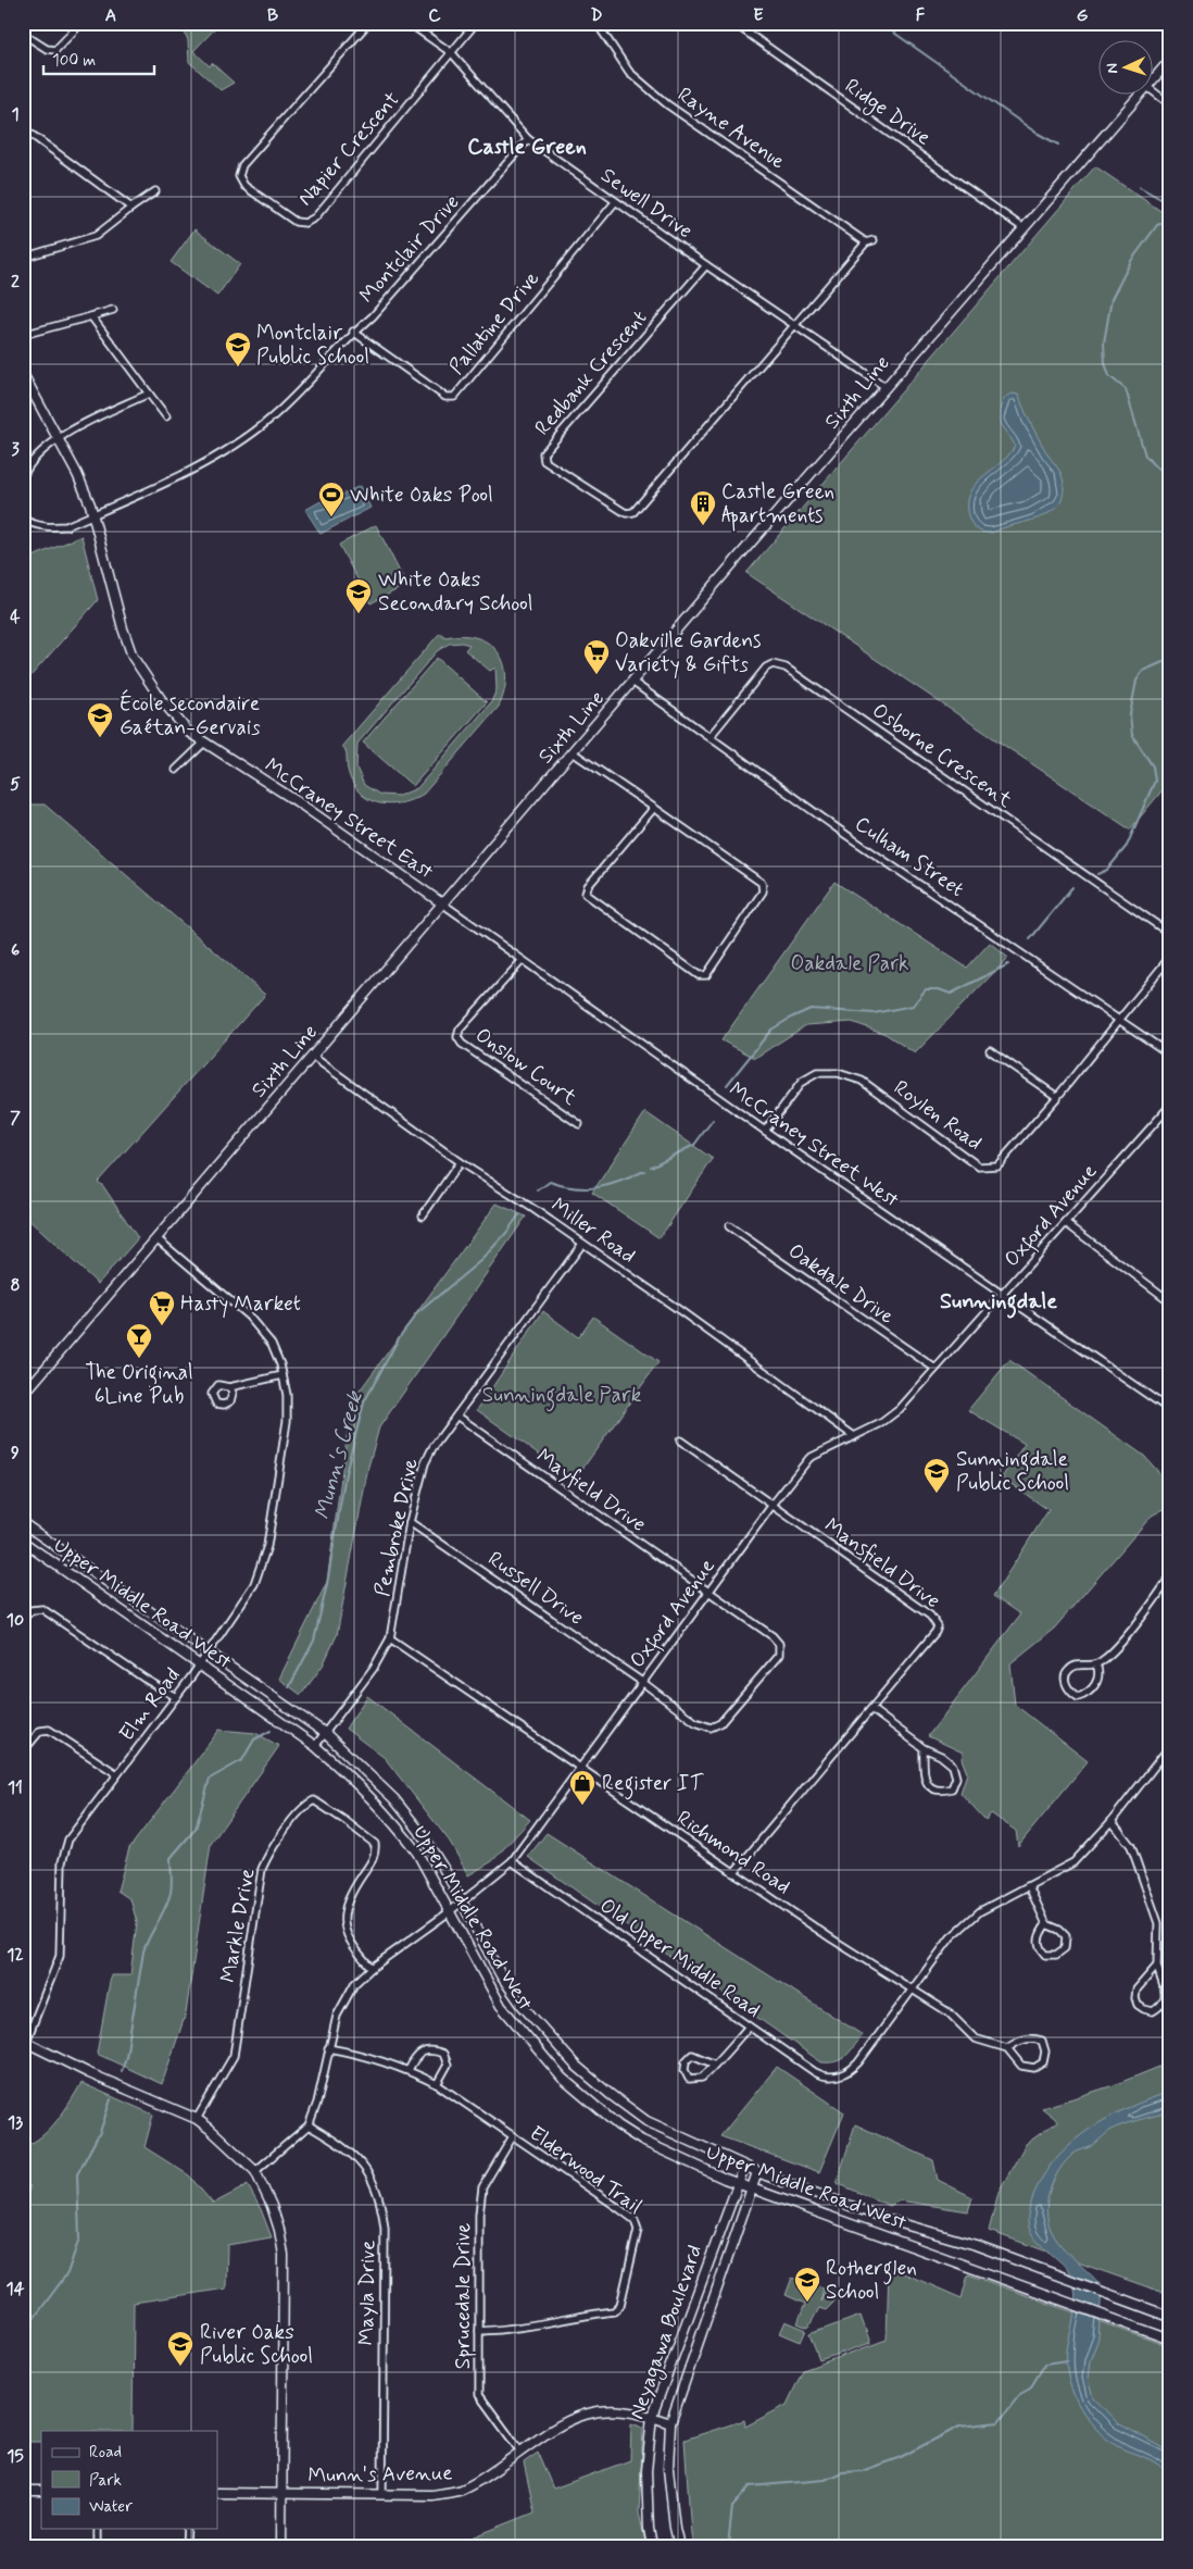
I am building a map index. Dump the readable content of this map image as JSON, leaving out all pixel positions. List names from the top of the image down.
{
  "streets": {
    "main road": [
      "Sixth Line",
      "McCraney Street East",
      "Upper Middle Road West",
      "Neyagawa Boulevard",
      "Munn's Avenue"
    ],
    "street": [
      "Ridge Drive",
      "Rayne Avenue",
      "Napier Crescent",
      "Sewell Drive",
      "Montclair Drive",
      "Pallatine Drive",
      "Redbank Crescent",
      "Osborne Crescent",
      "Culham Street",
      "Onslow Court",
      "Roylen Road",
      "McCraney Street West",
      "Oxford Avenue",
      "Miller Road",
      "Oakdale Drive",
      "Mayfield Drive",
      "Pembroke Drive",
      "Mansfield Drive",
      "Russell Drive",
      "Elm Road",
      "Richmond Road",
      "Markle Drive",
      "Old Upper Middle Road",
      "Elderwood Trail",
      "Mayla Drive",
      "Sprucedale Drive"
    ]
  },
  "crossings": [
    ["Ridge Drive", "Sixth Line"],
    ["Napier Crescent", "Sewell Drive"],
    ["Sewell Drive", "Montclair Drive"],
    ["Sewell Drive", "Pallatine Drive"],
    ["Sewell Drive", "Redbank Crescent"],
    ["Sewell Drive", "Sixth Line"],
    ["Montclair Drive", "Pallatine Drive"],
    ["Montclair Drive", "McCraney Street East"],
    ["Sixth Line", "McCraney Street East"],
    ["Sixth Line", "Culham Street"],
    ["Sixth Line", "McCraney Street West"],
    ["Sixth Line", "Miller Road"],
    ["Sixth Line", "Elm Road"],
    ["Osborne Crescent", "Culham Street"],
    ["McCraney Street East", "McCraney Street West"],
    ["Culham Street", "Roylen Road"],
    ["Onslow Court", "McCraney Street West"],
    ["Roylen Road", "McCraney Street West"],
    ["McCraney Street West", "Oxford Avenue"],
    ["Oxford Avenue", "Miller Road"],
    ["Oxford Avenue", "Oakdale Drive"],
    ["Oxford Avenue", "Mayfield Drive"],
    ["Oxford Avenue", "Mansfield Drive"],
    ["Oxford Avenue", "Russell Drive"],
    ["Oxford Avenue", "Upper Middle Road West"],
    ["Oxford Avenue", "Richmond Road"],
    ["Oxford Avenue", "Markle Drive"],
    ["Oxford Avenue", "Old Upper Middle Road"],
    ["Oxford Avenue", "Elderwood Trail"],
    ["Oxford Avenue", "Mayla Drive"],
    ["Miller Road", "Pembroke Drive"],
    ["Mayfield Drive", "Pembroke Drive"],
    ["Mayfield Drive", "Russell Drive"],
    ["Pembroke Drive", "Russell Drive"],
    ["Pembroke Drive", "Upper Middle Road West"],
    ["Pembroke Drive", "Richmond Road"],
    ["Mansfield Drive", "Richmond Road"],
    ["Upper Middle Road West", "Elm Road"],
    ["Upper Middle Road West", "Neyagawa Boulevard"],
    ["Richmond Road", "Old Upper Middle Road"],
    ["Elderwood Trail", "Sprucedale Drive"],
    ["Mayla Drive", "Munn's Avenue"],
    ["Sprucedale Drive", "Munn's Avenue"],
    ["Neyagawa Boulevard", "Munn's Avenue"]
  ],
  "districts": ["Castle Green", "Sunningdale"],
  "water": ["Munn's Creek"],
  "parks": ["Oakdale Park", "Sunningdale Park"],
  "places": {
    "school or university": [
      "Montclair Public School",
      "White Oaks Secondary School",
      "École secondaire Gaétan-Gervais",
      "Sunningdale Public School",
      "Rotherglen School",
      "River Oaks Public School"
    ],
    "sports": ["White Oaks Pool"],
    "building": ["Castle Green Apartments"],
    "supermarket": ["Oakville Gardens Variety & Gifts", "Hasty Market"],
    "bar": ["The Original 6Line Pub"],
    "shop": ["Register IT"]
  },
  "legend": ["Road", "Park", "Water"],
  "scale_bar": "100 m",
  "north": "left",
  "grid": {
    "columns": [
      "A",
      "B",
      "C",
      "D",
      "E",
      "F",
      "G"
    ],
    "rows": [
      "1",
      "2",
      "3",
      "4",
      "5",
      "6",
      "7",
      "8",
      "9",
      "10",
      "11",
      "12",
      "13",
      "14",
      "15"
    ]
  }
}
